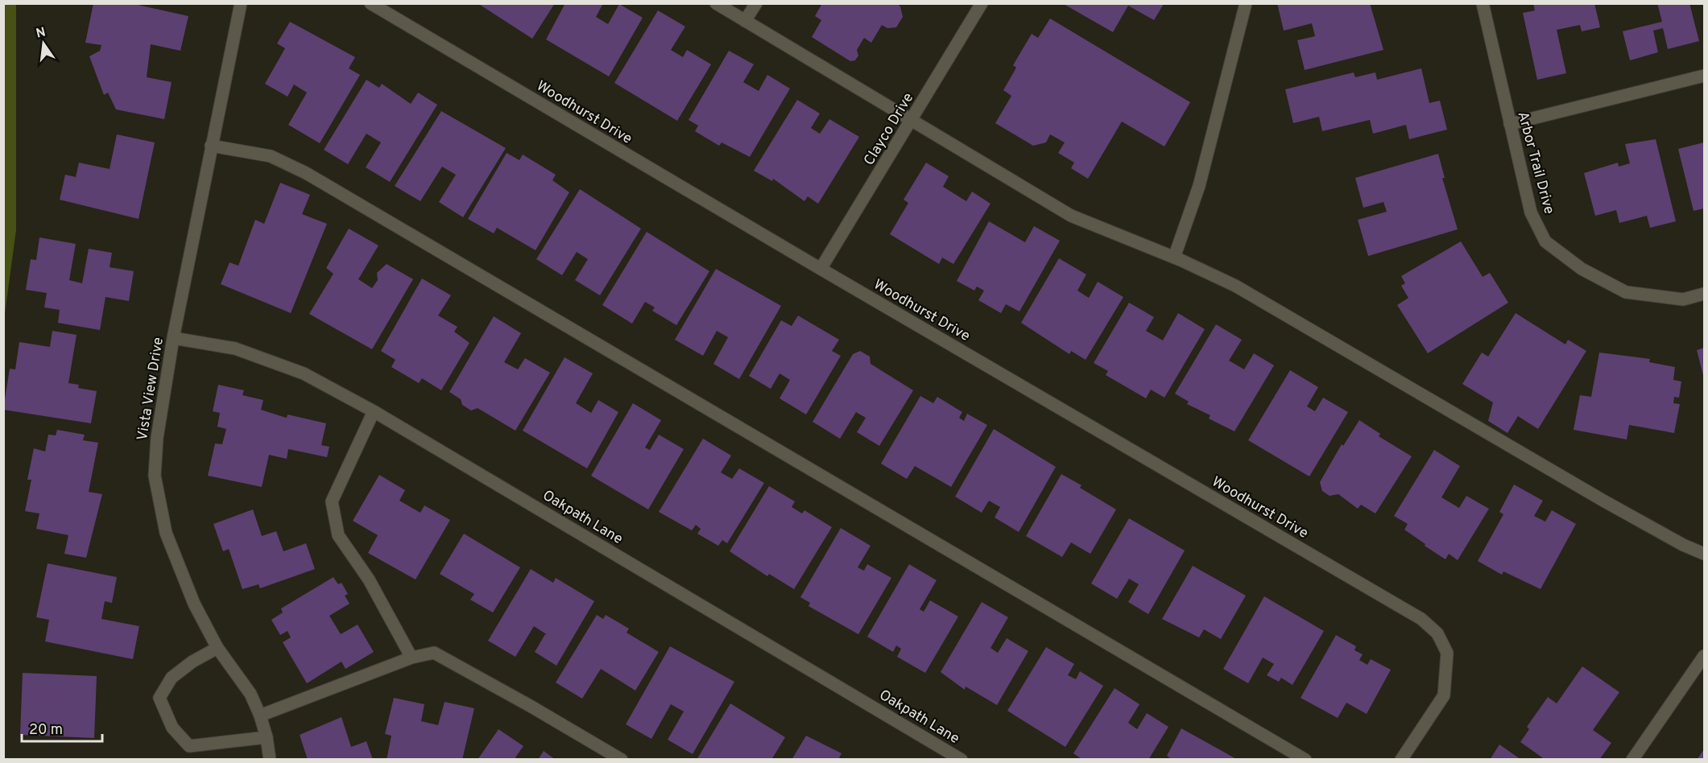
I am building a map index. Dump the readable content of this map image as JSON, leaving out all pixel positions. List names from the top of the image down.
{
  "streets": {
    "street": [
      "Woodhurst Drive",
      "Clayco Drive",
      "Arbor Trail Drive",
      "Vista View Drive",
      "Oakpath Lane"
    ]
  },
  "crossings": [
    ["Woodhurst Drive", "Clayco Drive"],
    ["Vista View Drive", "Oakpath Lane"]
  ],
  "scale_bar": "20 m",
  "north": "top"
}
